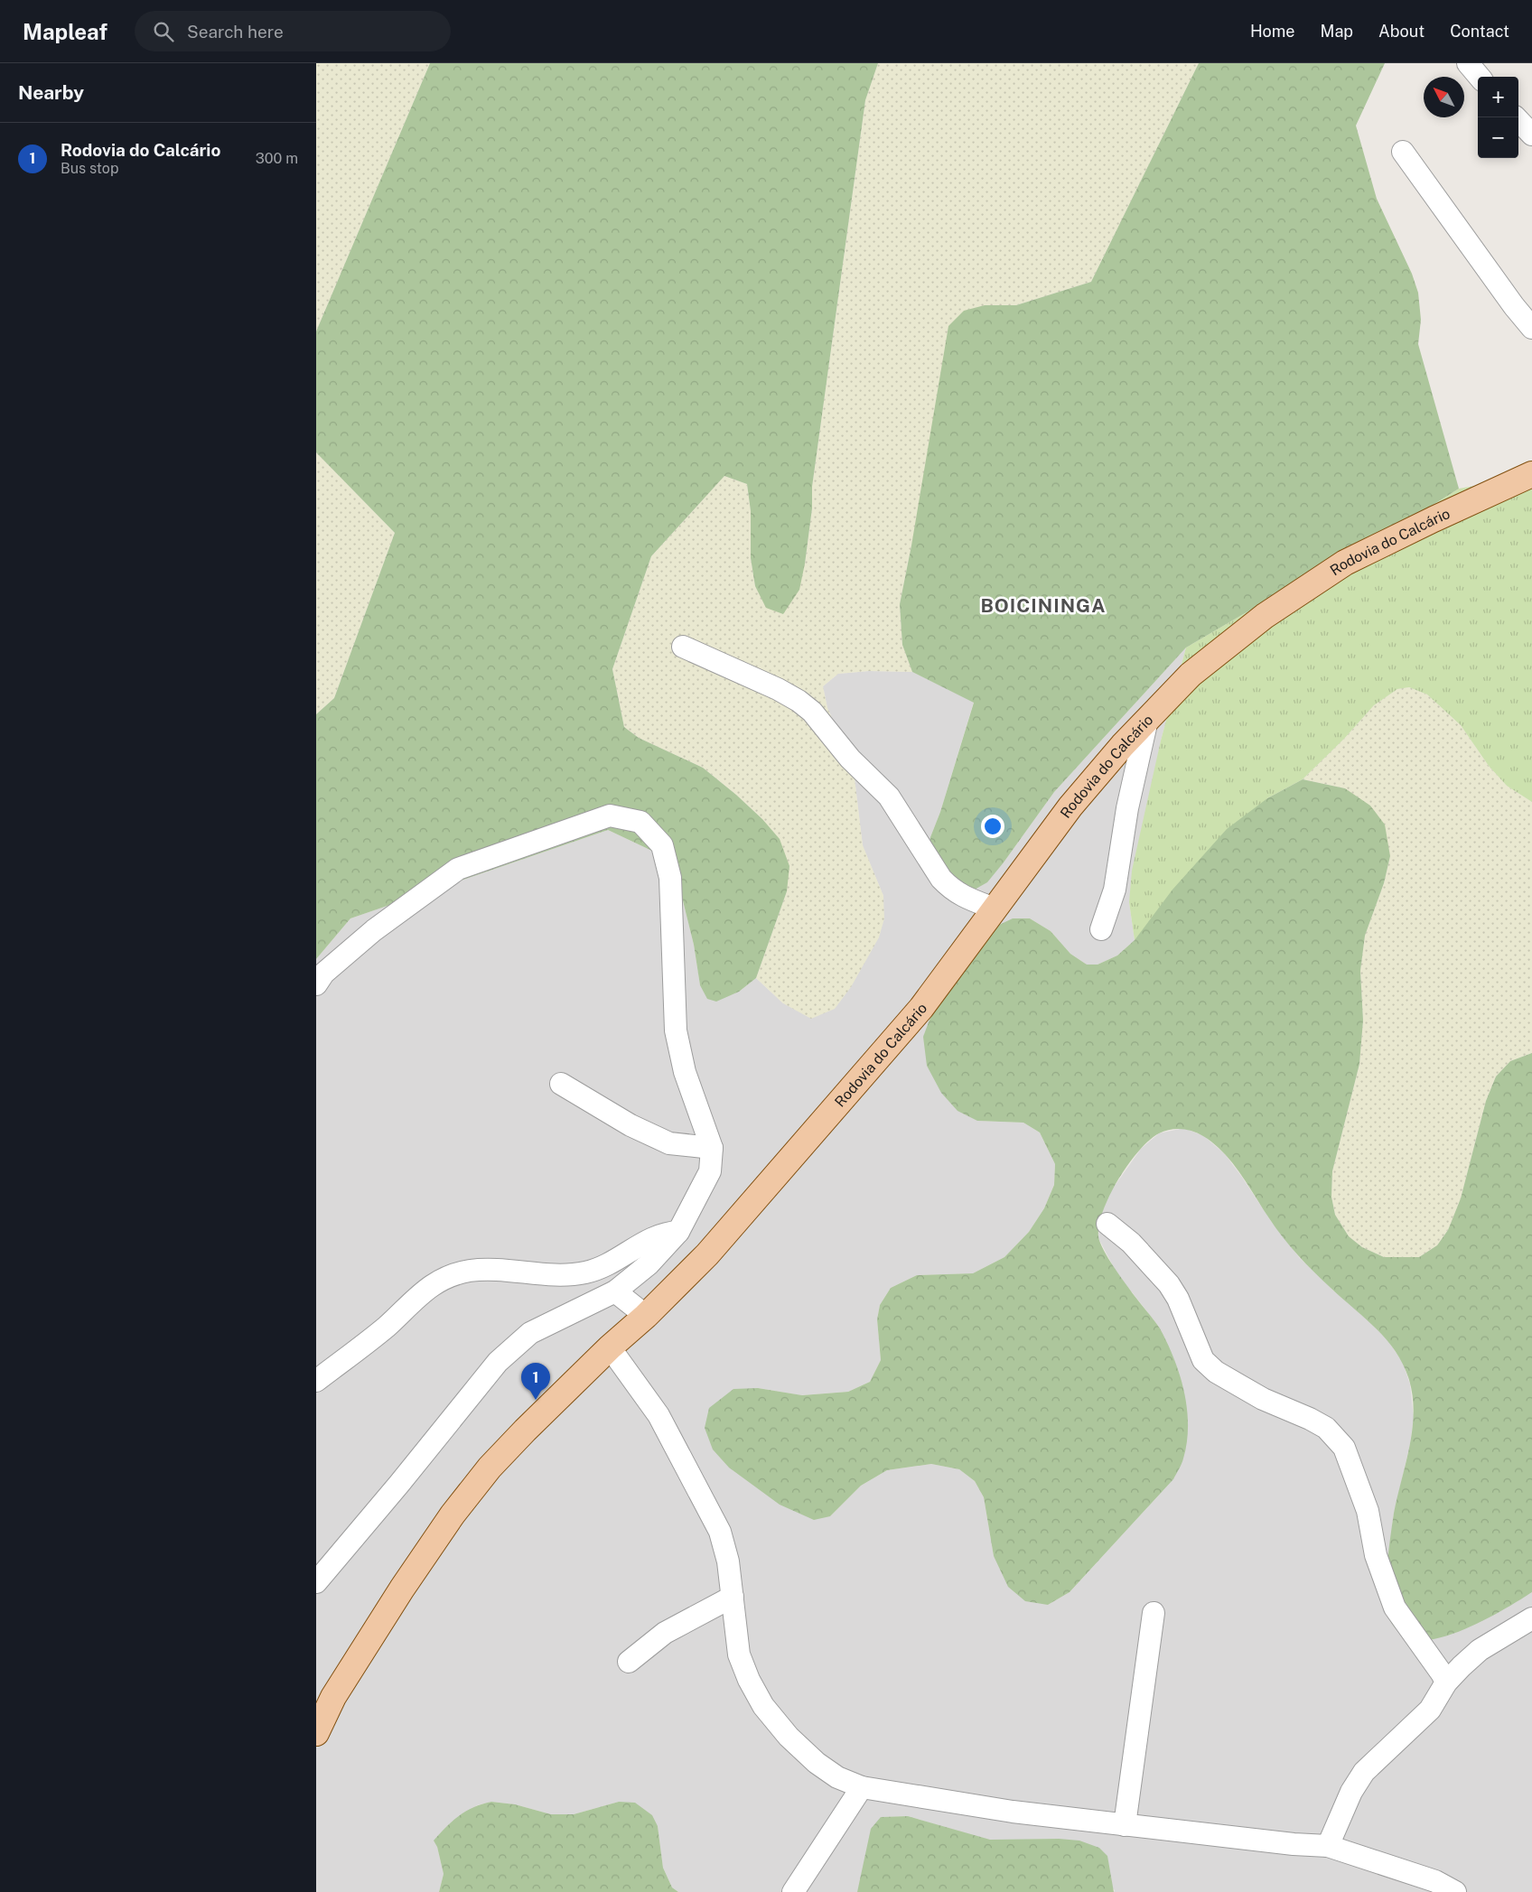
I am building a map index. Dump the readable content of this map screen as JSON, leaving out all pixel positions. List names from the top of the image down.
{
  "streets": {
    "main road": ["Rodovia do Calcário"]
  },
  "districts": ["BOICININGA"],
  "north": "top left",
  "page": {
    "header": "Mapleaf",
    "search": "Search here",
    "nav": [
      "Home",
      "Map",
      "About",
      "Contact"
    ],
    "heading": "Nearby",
    "map_buttons": ["+", "−"],
    "list": [
      {
        "mark": "1",
        "name": "Rodovia do Calcário",
        "note": "Bus stop",
        "value": "300 m"
      }
    ],
    "pins": "1"
  }
}
